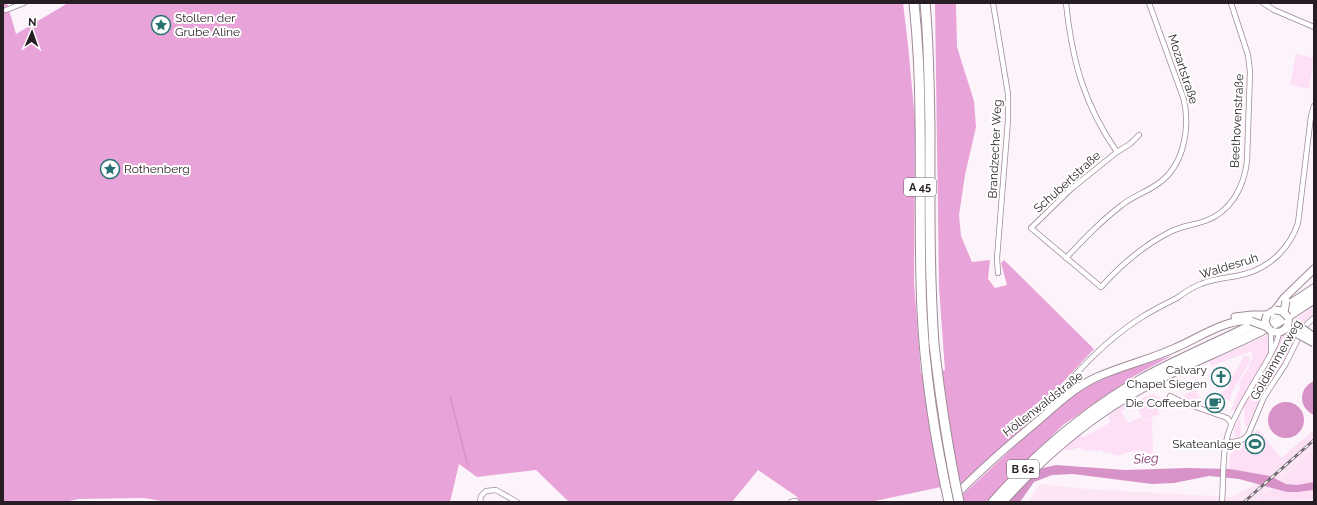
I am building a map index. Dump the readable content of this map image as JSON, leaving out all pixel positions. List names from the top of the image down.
{
  "streets": {
    "highway": ["A 45", "B 62"],
    "street": [
      "Mozartstraße",
      "Beethovenstraße",
      "Brandzecher Weg",
      "Schubertstraße",
      "Waldesruh",
      "Goldammerweg",
      "Höllenwaldstraße"
    ]
  },
  "crossings": [
    ["Mozartstraße", "Beethovenstraße"],
    ["Mozartstraße", "Schubertstraße"],
    ["Beethovenstraße", "Schubertstraße"],
    ["A 45", "Höllenwaldstraße"],
    ["Waldesruh", "Höllenwaldstraße"]
  ],
  "water": ["Sieg"],
  "places": {
    "place": ["Stollen der Grube Aline", "Rothenberg"],
    "church": ["Calvary Chapel Siegen"],
    "cafe": ["Die Coffeebar"],
    "sports": ["Skateanlage"]
  },
  "north": "top"
}
